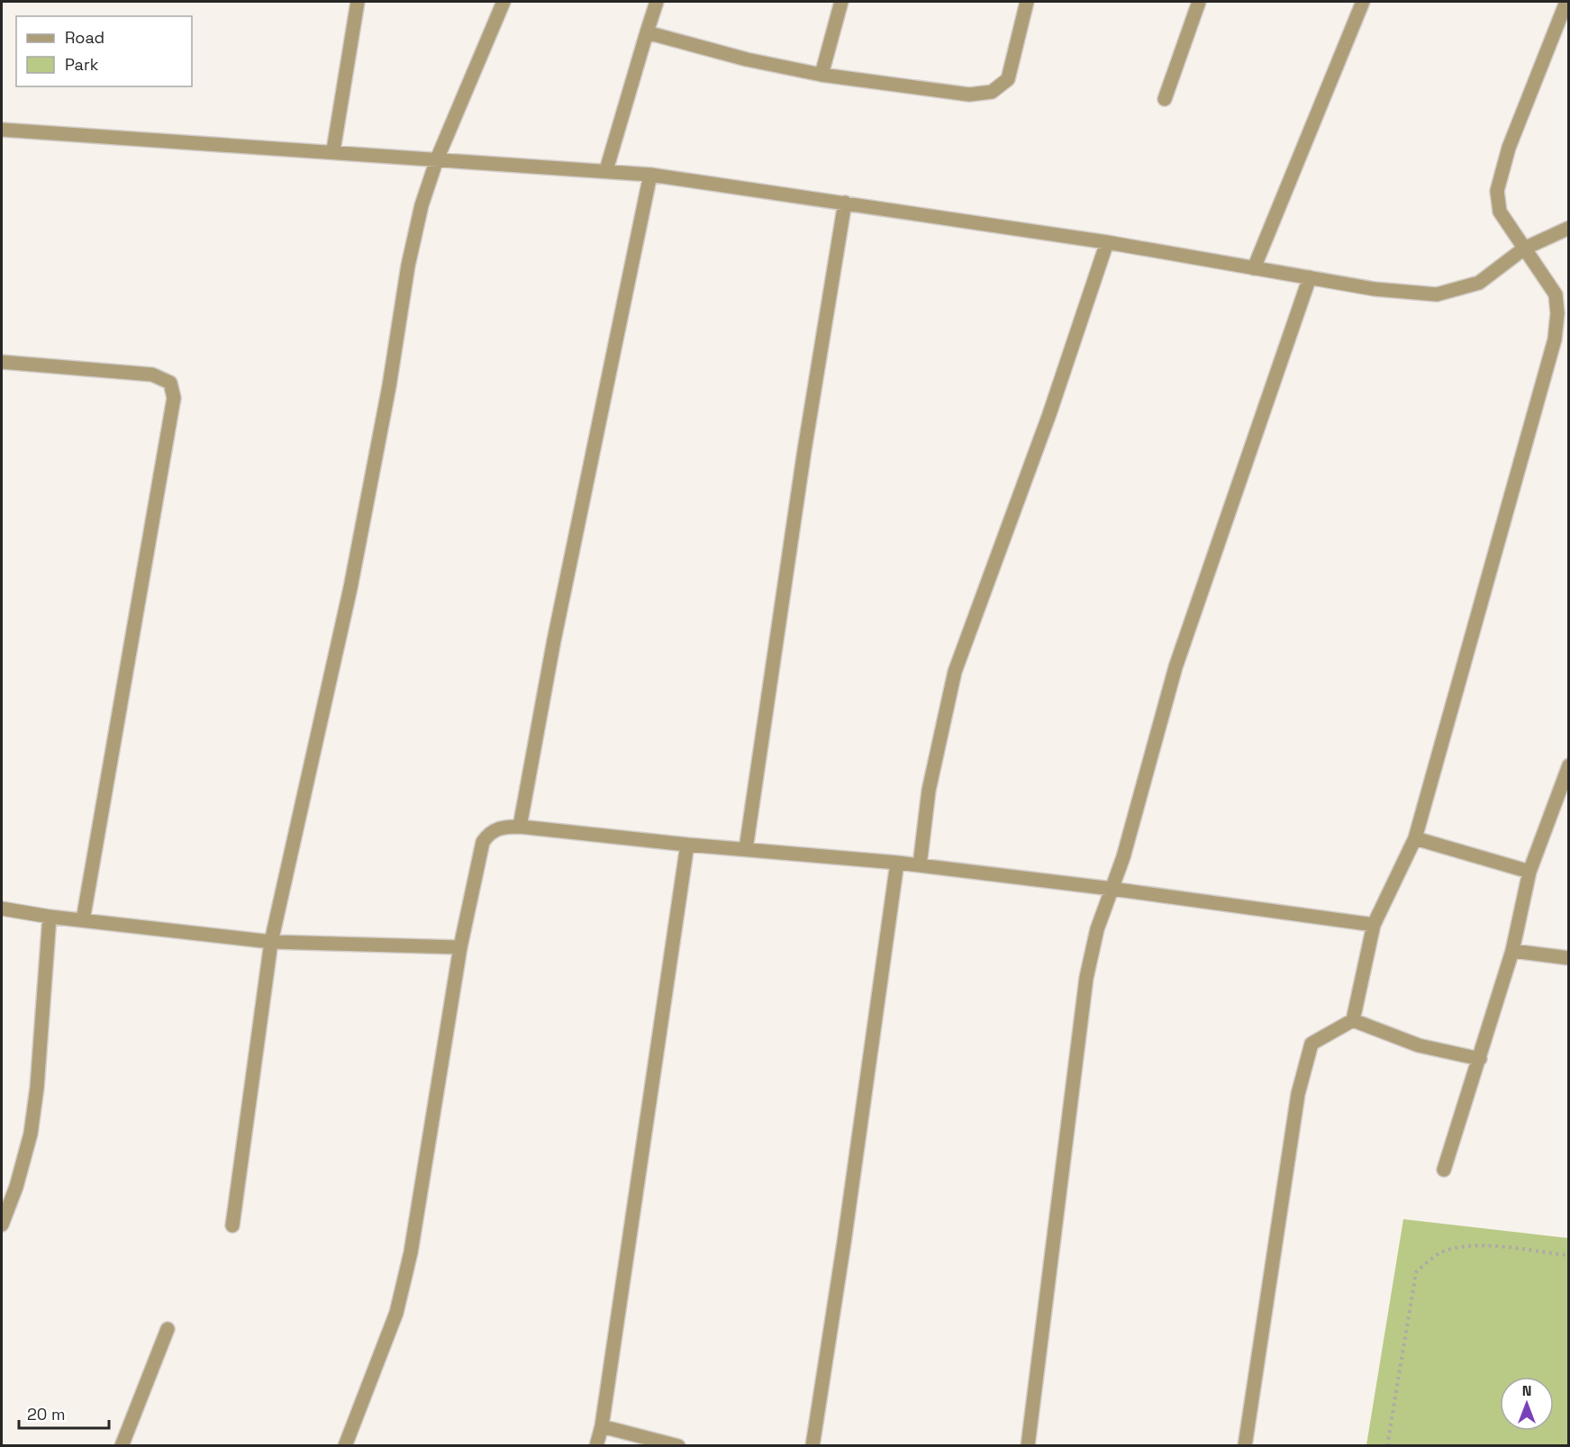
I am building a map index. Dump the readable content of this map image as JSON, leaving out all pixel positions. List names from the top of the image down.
{
  "legend": ["Road", "Park"],
  "scale_bar": "20 m",
  "north": "top"
}
